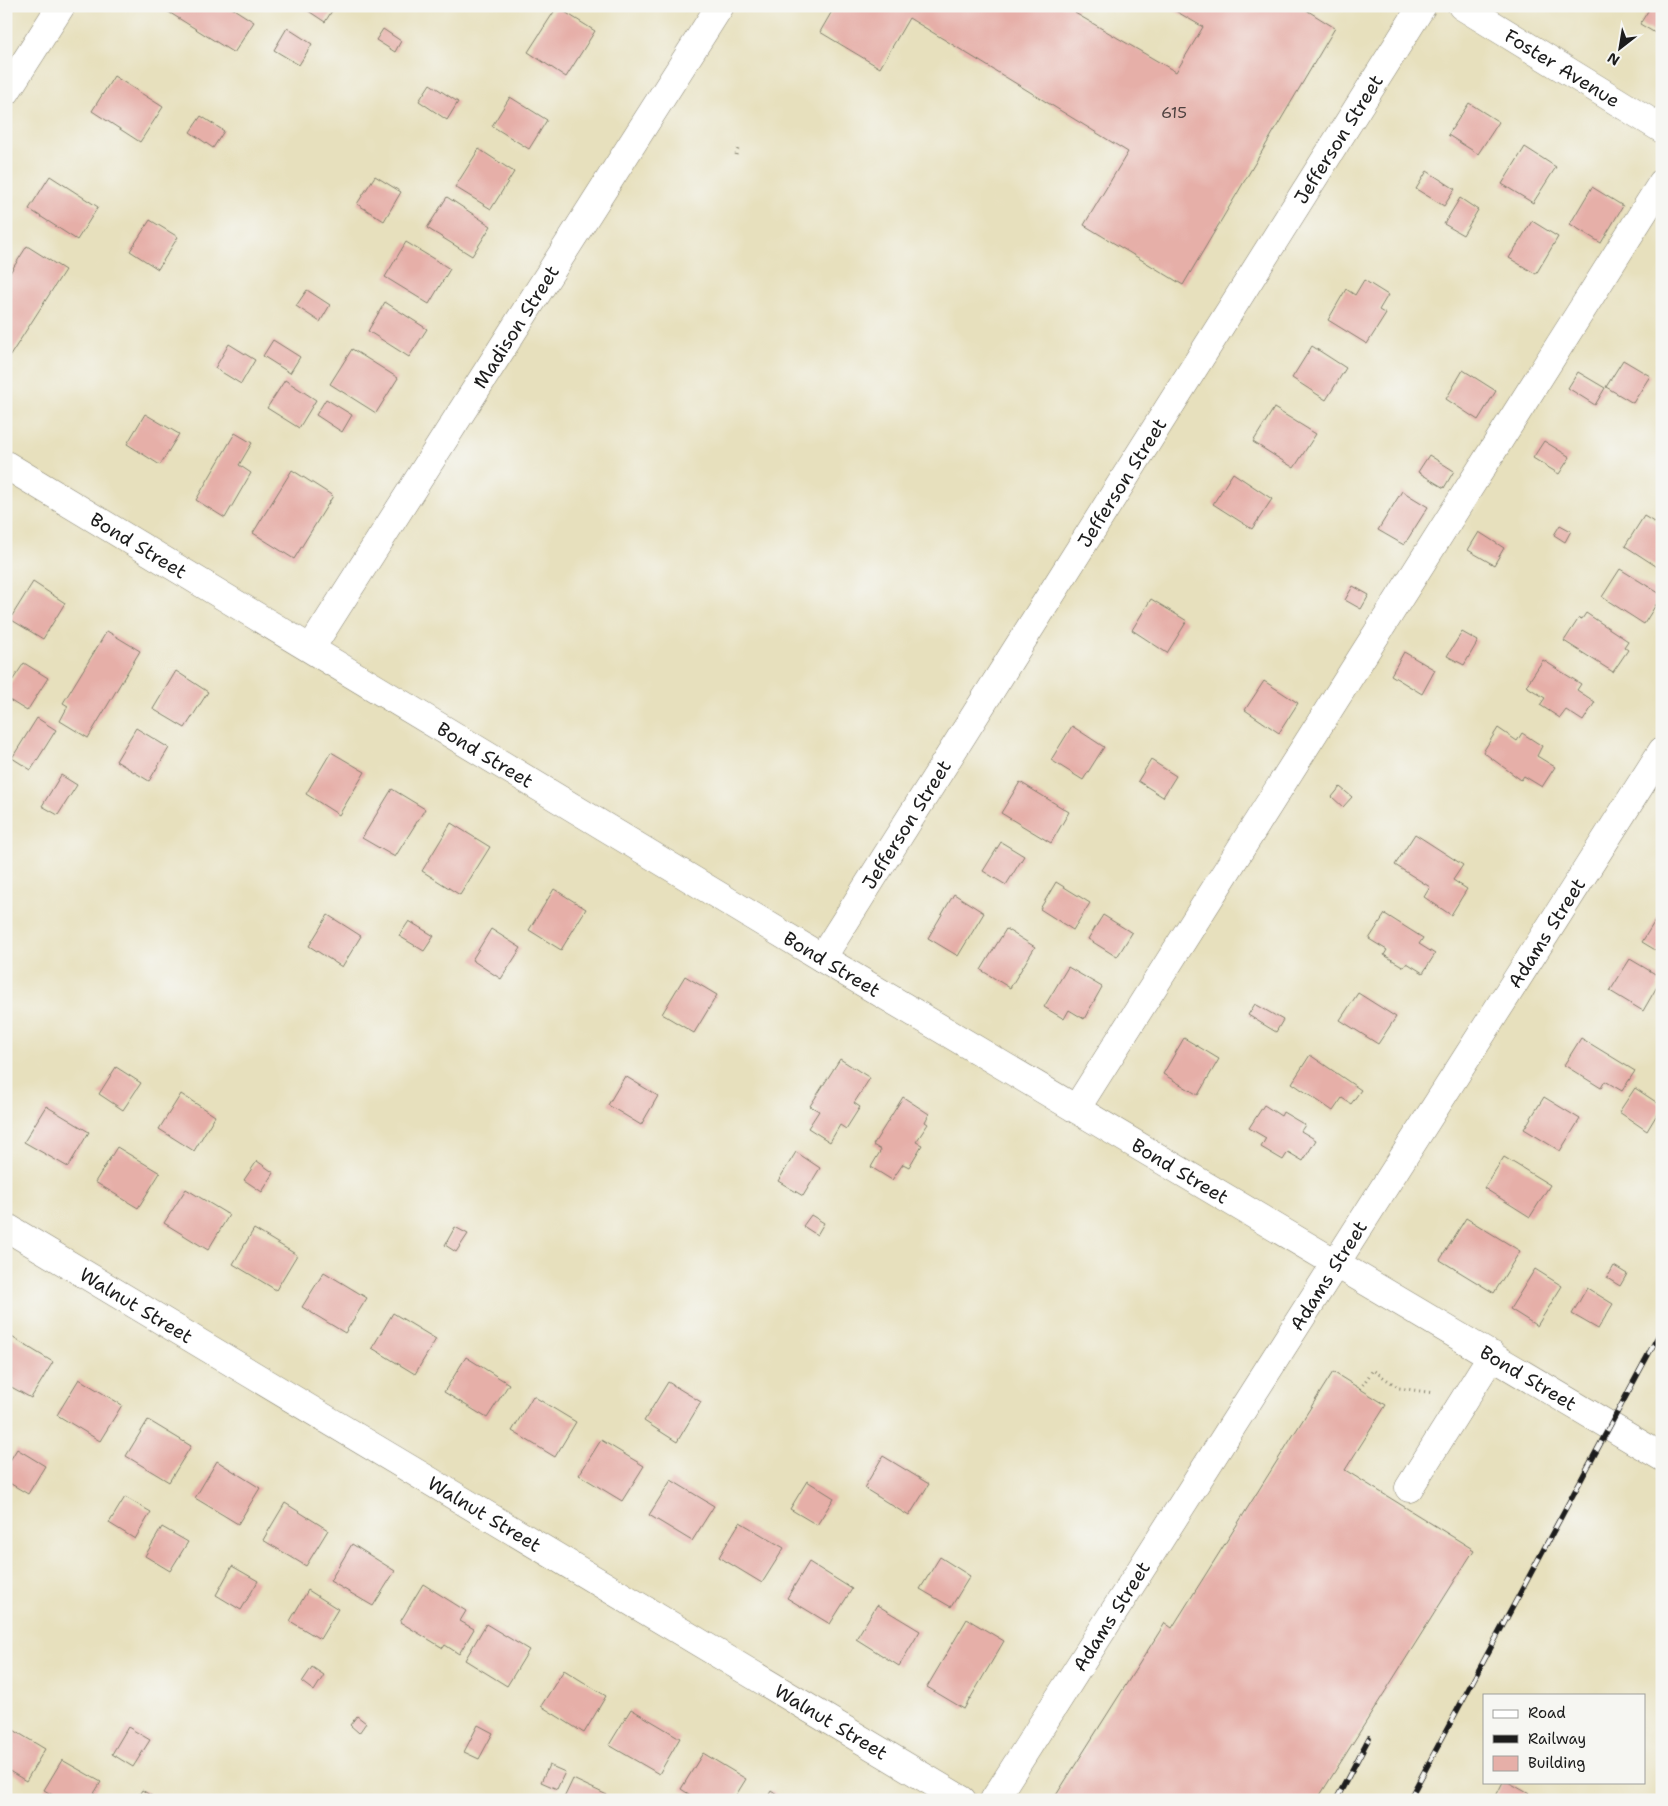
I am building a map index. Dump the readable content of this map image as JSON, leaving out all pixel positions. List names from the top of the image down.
{
  "streets": {
    "street": [
      "Foster Avenue",
      "Jefferson Street",
      "Madison Street",
      "Bond Street",
      "Adams Street",
      "Walnut Street"
    ]
  },
  "crossings": [
    ["Jefferson Street", "Bond Street"],
    ["Madison Street", "Bond Street"],
    ["Bond Street", "Adams Street"]
  ],
  "house_numbers": ["615"],
  "legend": ["Road", "Railway", "Building"],
  "north": "bottom left"
}
